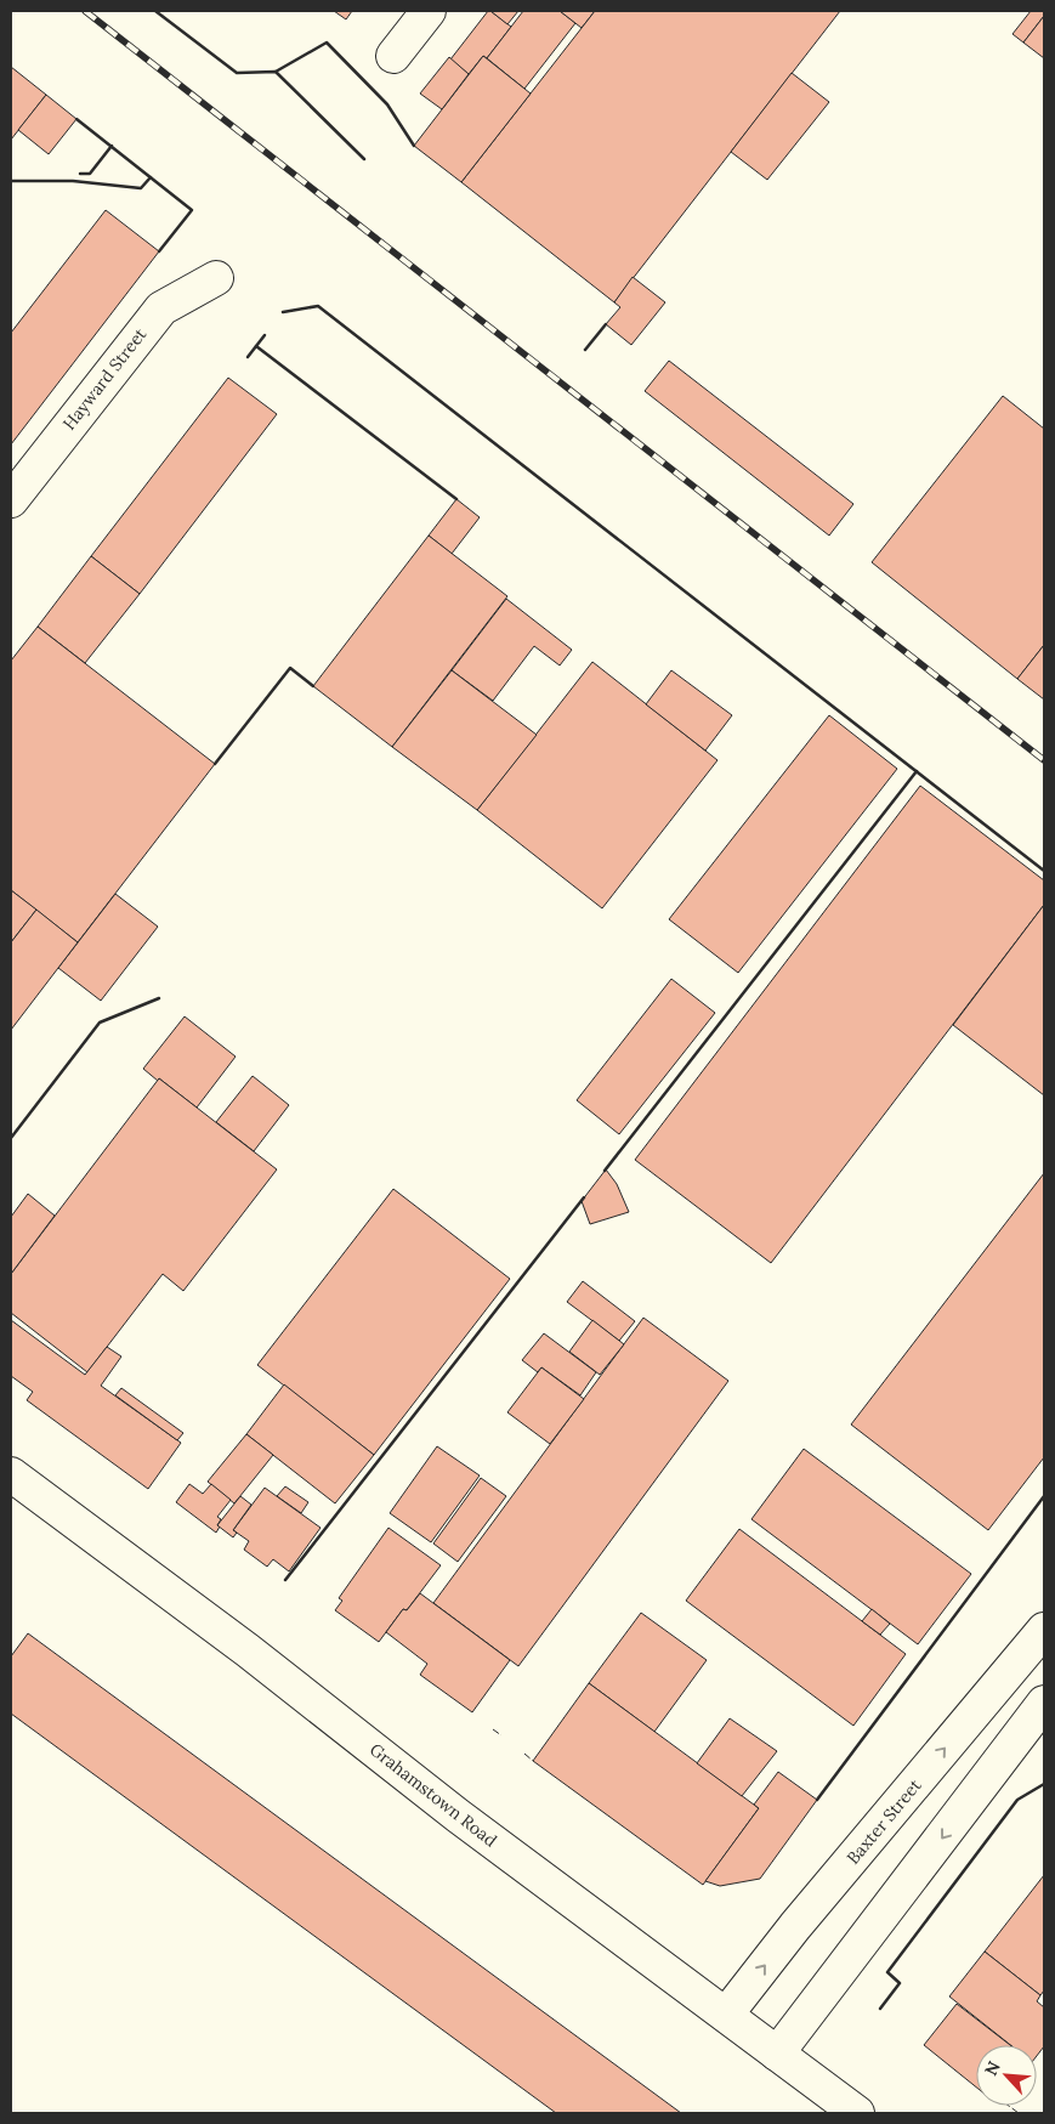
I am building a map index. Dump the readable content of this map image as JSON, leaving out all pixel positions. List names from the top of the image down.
{
  "streets": {
    "main road": ["Hayward Street", "Grahamstown Road", "Baxter Street"]
  },
  "crossings": [
    ["Grahamstown Road", "Baxter Street"]
  ],
  "north": "top left"
}
